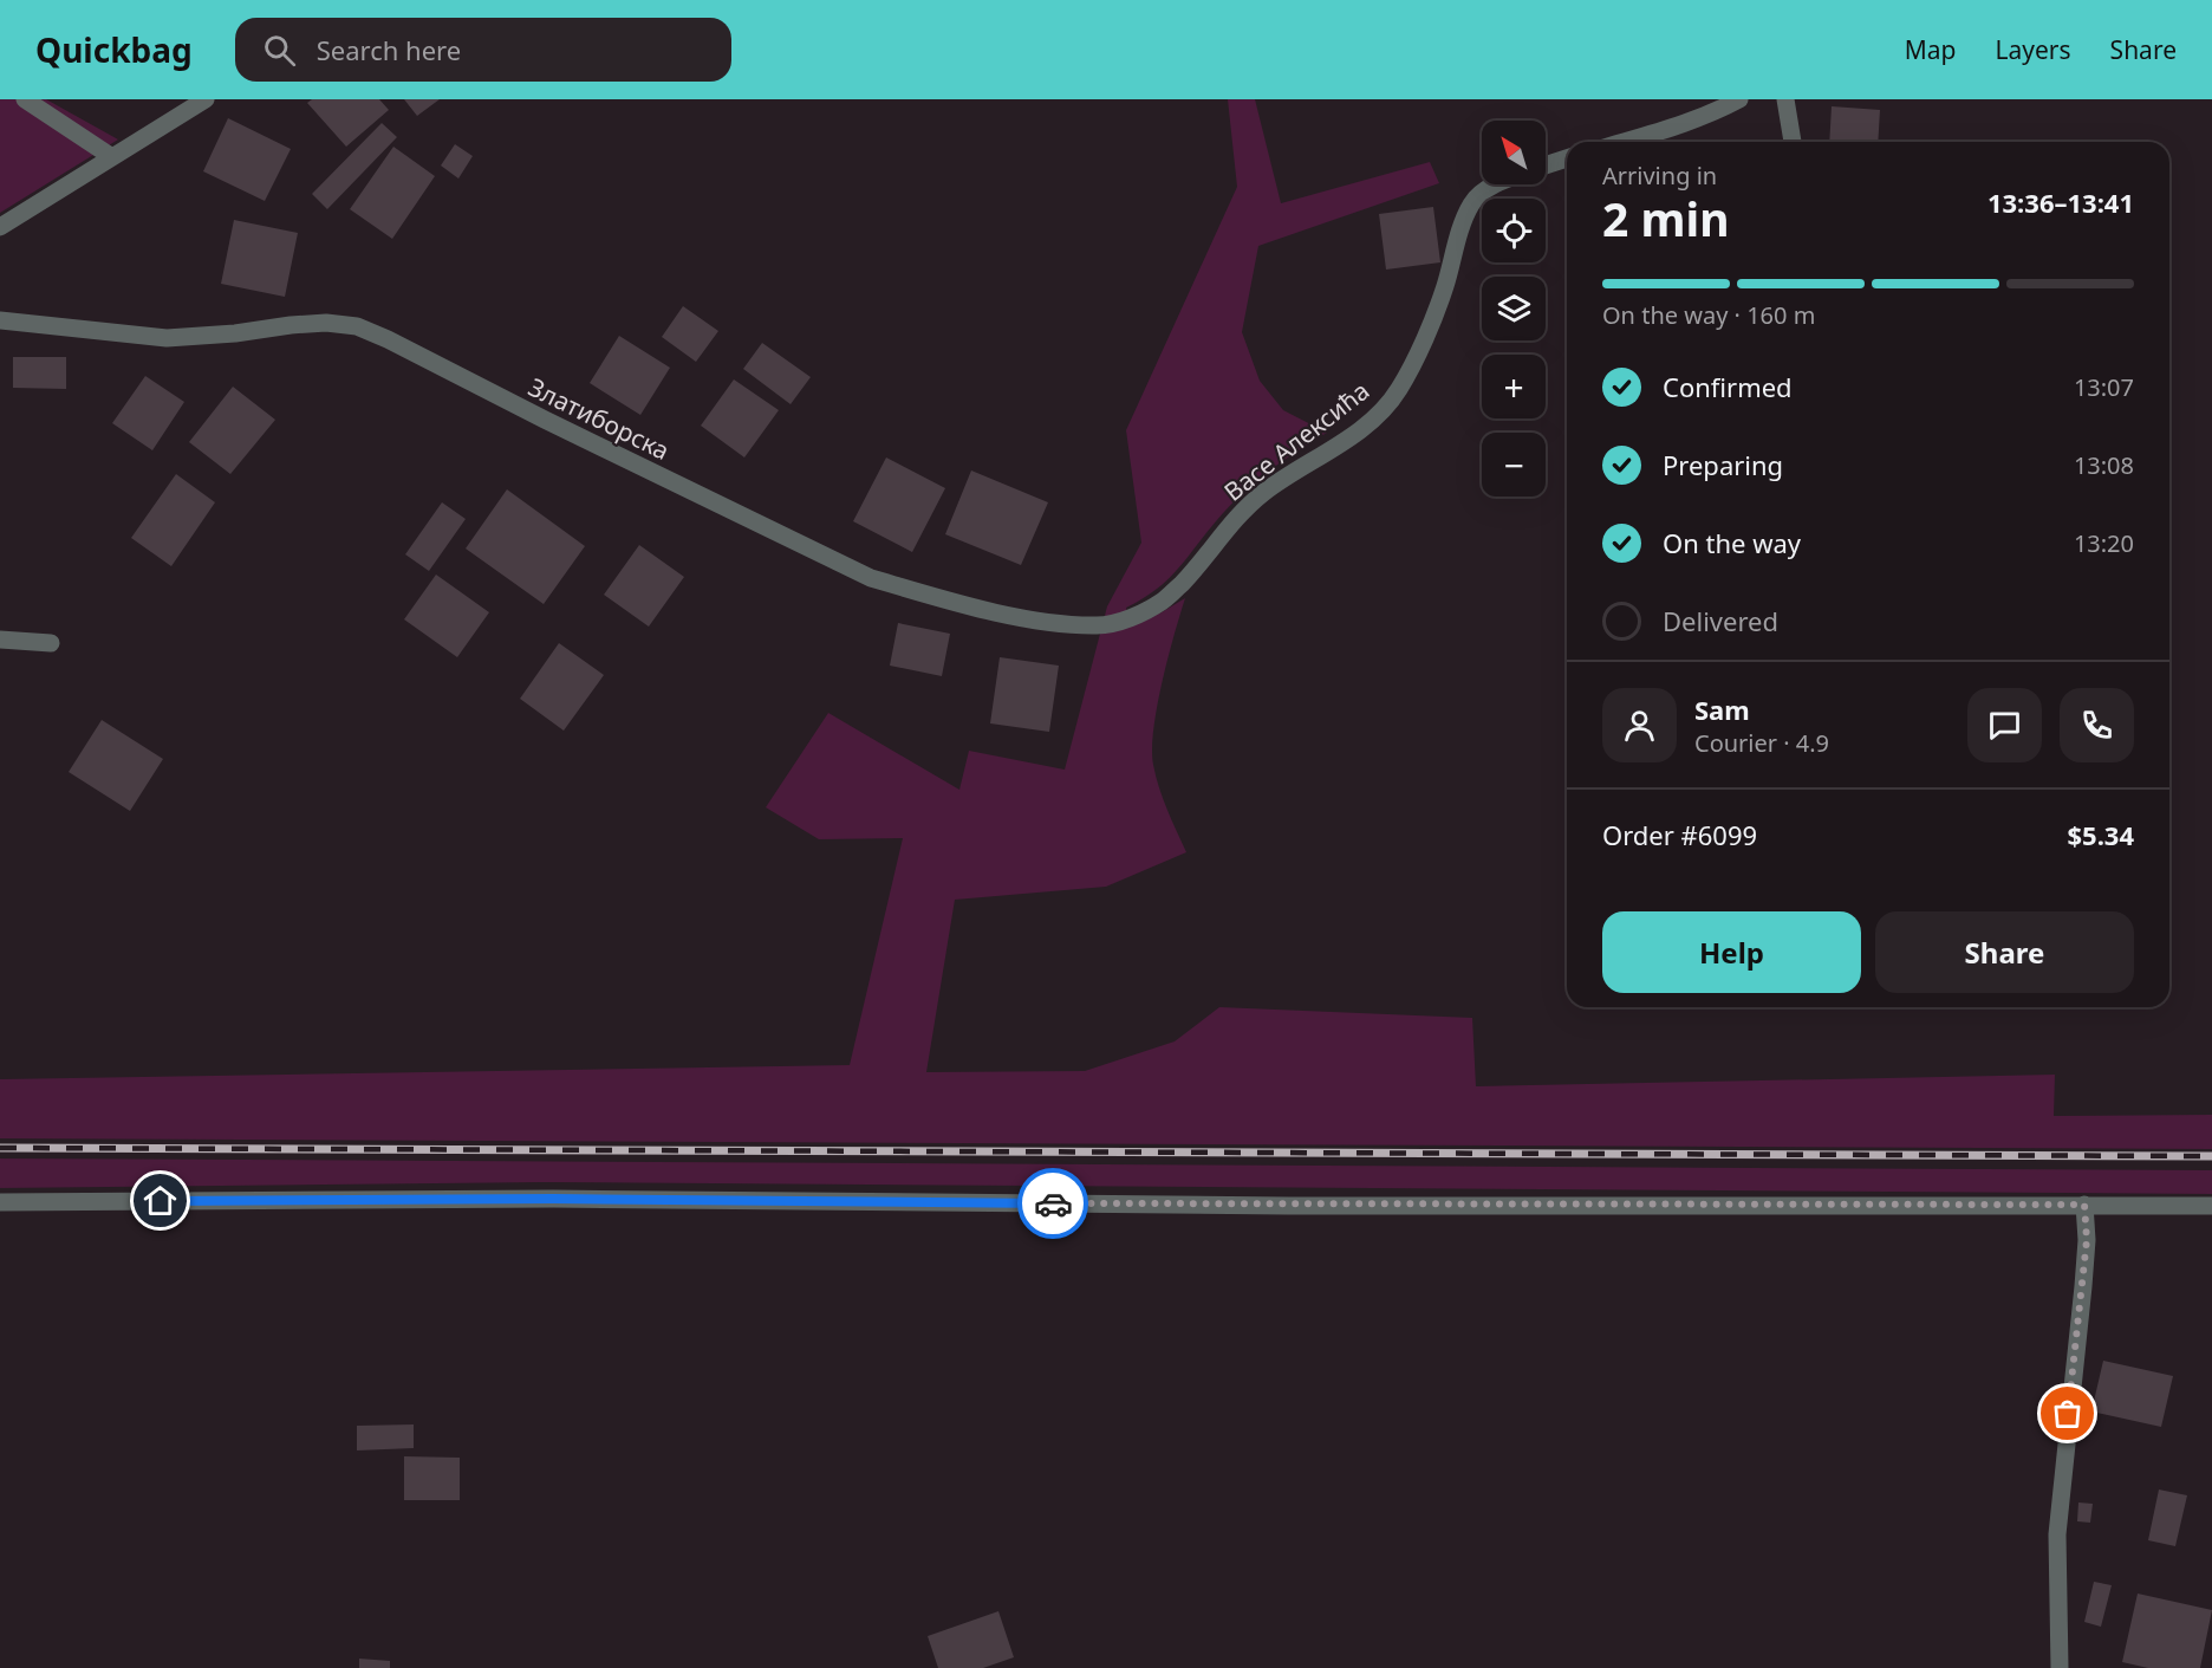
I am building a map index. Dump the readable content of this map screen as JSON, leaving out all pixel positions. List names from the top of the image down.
{
  "streets": {
    "street": ["Златиборска", "Васе Алексића"]
  },
  "crossings": [
    ["Златиборска", "Васе Алексића"]
  ],
  "north": "top left",
  "page": {
    "header": "Quickbag",
    "search": "Search here",
    "nav": ["Map", "Layers", "Share"],
    "map_buttons": ["+", "−"],
    "heading": ["2 min", "Arriving in", "13:36–13:41"],
    "panel": [
      "Sam",
      "Courier · 4.9",
      "Order #6099",
      "$5.34"
    ],
    "bar": "On the way · 160 m",
    "list": [
      ["Confirmed", "13:07"],
      ["Preparing", "13:08"],
      ["On the way", "13:20"],
      "Delivered"
    ],
    "buttons": ["Help", "Share"]
  }
}
